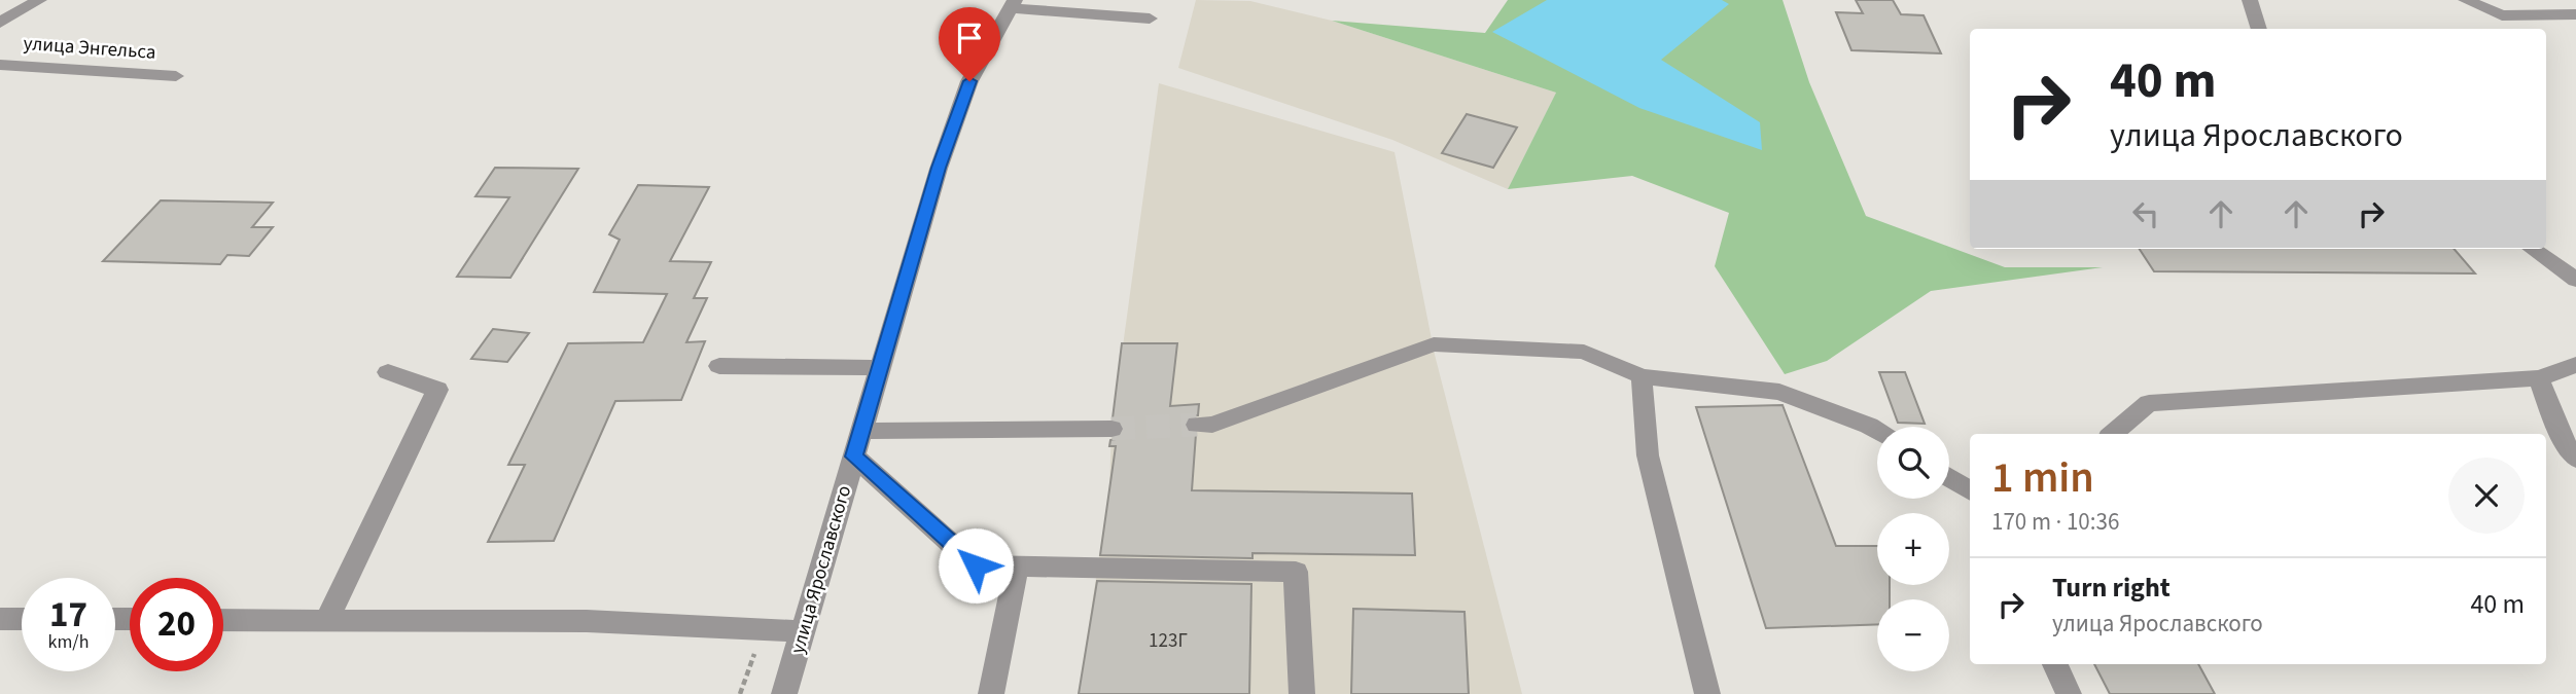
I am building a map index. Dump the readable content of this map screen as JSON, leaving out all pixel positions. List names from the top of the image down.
{
  "streets": {
    "street": ["улица Энгельса", "улица Ярославского"]
  },
  "house_numbers": ["123Г"],
  "page": {
    "turn": ["40 m", "улица Ярославского"],
    "map_buttons": ["+", "−"],
    "heading": ["1 min", "170 m · 10:36"],
    "list": [
      {
        "name": "Turn right",
        "note": "улица Ярославского",
        "value": "40 m"
      }
    ],
    "speed": "17 km/h",
    "limit": "20"
  }
}
